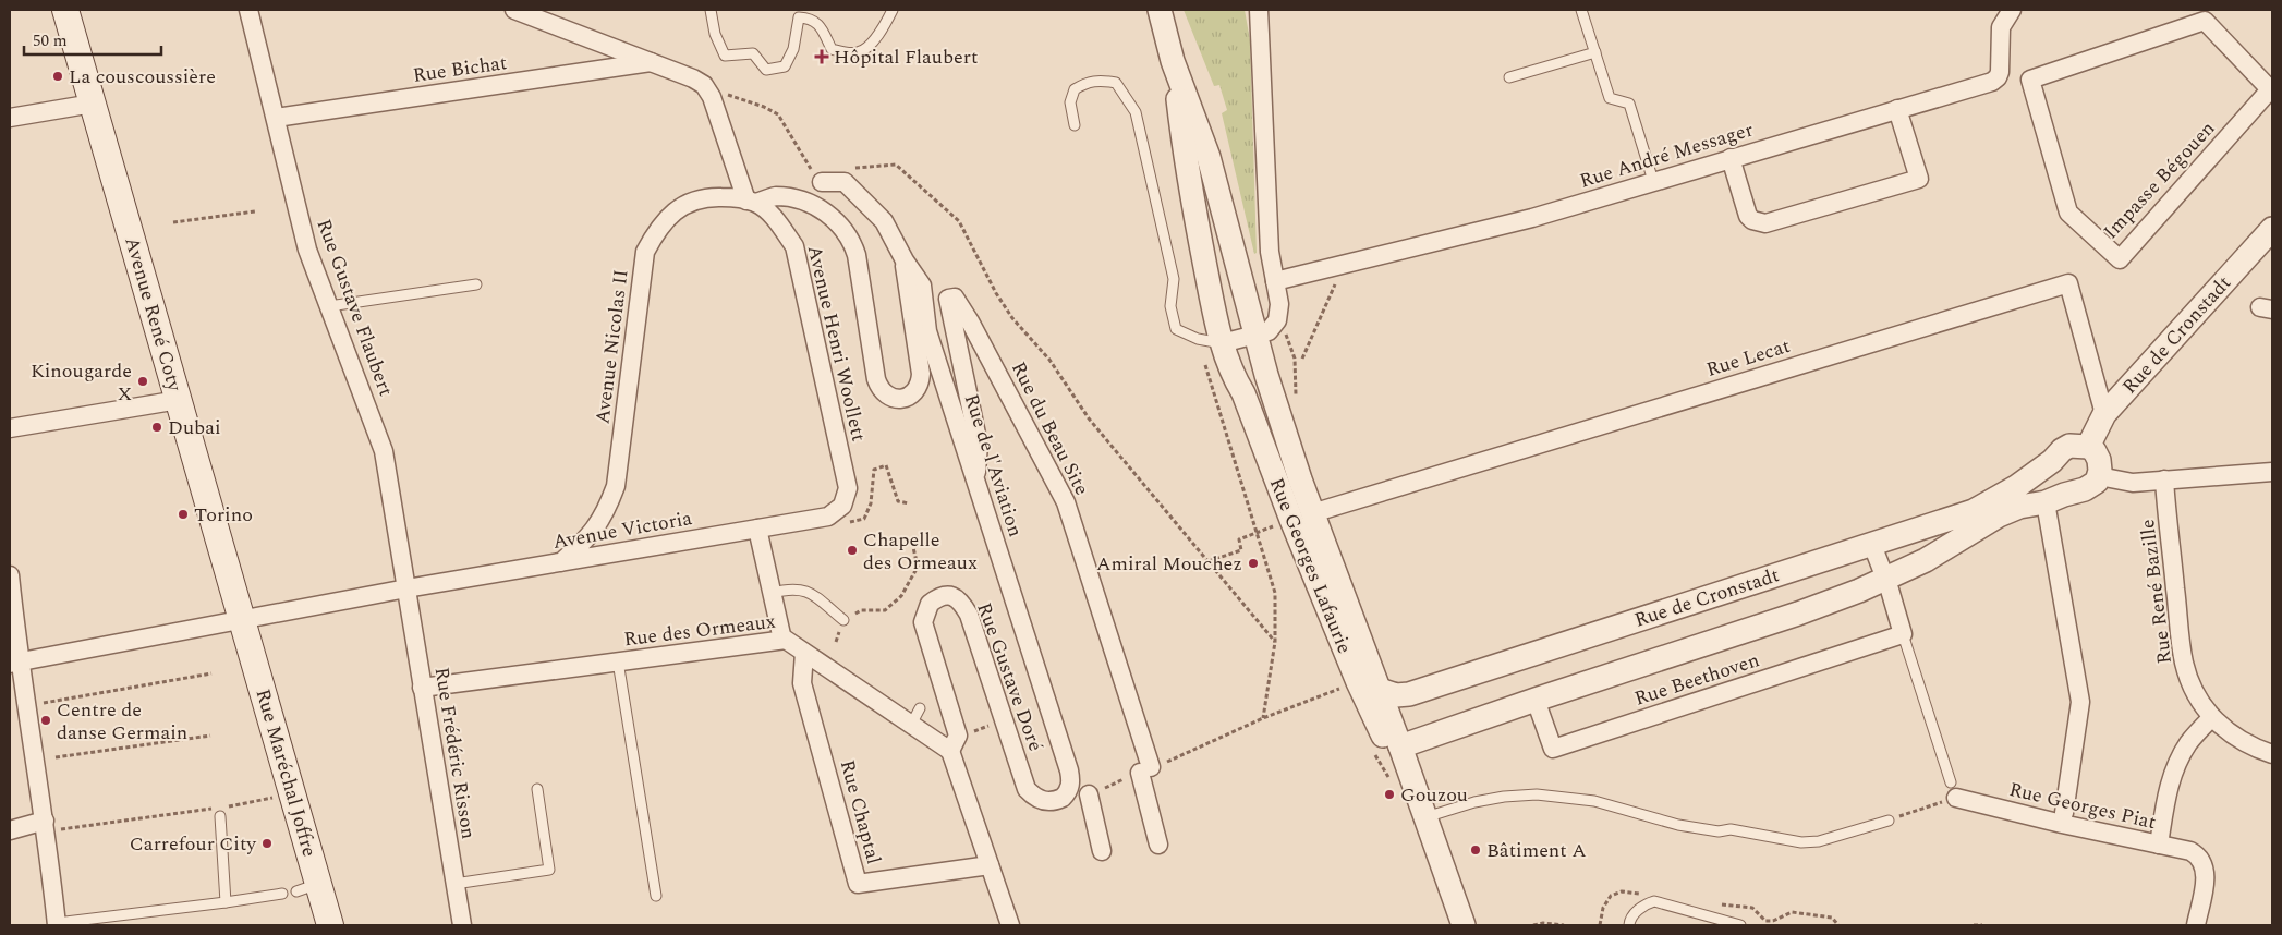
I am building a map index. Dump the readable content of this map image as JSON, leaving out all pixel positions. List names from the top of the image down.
{
  "streets": {
    "main road": ["Avenue René Coty", "Rue Maréchal Joffre"],
    "street": [
      "Rue Bichat",
      "Rue André Messager",
      "Impasse Bégouen",
      "Rue Gustave Flaubert",
      "Rue de Cronstadt",
      "Avenue Henri Woollett",
      "Avenue Nicolas II",
      "Rue Lecat",
      "Rue du Beau Site",
      "Rue de l'Aviation",
      "Avenue Victoria",
      "Rue Georges Lafaurie",
      "Rue René Bazille",
      "Rue des Ormeaux",
      "Rue Gustave Doré",
      "Rue Beethoven",
      "Rue Frédéric Risson",
      "Rue Georges Piat",
      "Rue Chaptal"
    ]
  },
  "crossings": [
    ["Rue Bichat", "Rue Gustave Flaubert"],
    ["Rue Gustave Flaubert", "Avenue Victoria"],
    ["Rue Gustave Flaubert", "Rue Frédéric Risson"],
    ["Avenue René Coty", "Avenue Victoria"],
    ["Avenue René Coty", "Rue Maréchal Joffre"],
    ["Rue de Cronstadt", "Rue Lecat"],
    ["Rue de Cronstadt", "Rue Georges Lafaurie"],
    ["Avenue Henri Woollett", "Avenue Nicolas II"],
    ["Avenue Henri Woollett", "Avenue Victoria"],
    ["Avenue Nicolas II", "Rue de l'Aviation"],
    ["Avenue Nicolas II", "Avenue Victoria"],
    ["Rue Lecat", "Rue Georges Lafaurie"],
    ["Rue du Beau Site", "Rue de l'Aviation"],
    ["Rue de l'Aviation", "Rue Gustave Doré"],
    ["Avenue Victoria", "Rue Frédéric Risson"],
    ["Avenue Victoria", "Rue Maréchal Joffre"],
    ["Rue des Ormeaux", "Rue Gustave Doré"],
    ["Rue des Ormeaux", "Rue Frédéric Risson"],
    ["Rue des Ormeaux", "Rue Chaptal"]
  ],
  "places": {
    "health": ["Hôpital Flaubert"],
    "other": [
      "La couscoussière",
      "Kinougarde X",
      "Dubai",
      "Torino",
      "Chapelle des Ormeaux",
      "Amiral Mouchez",
      "Centre de danse Germain",
      "Gouzou",
      "Carrefour City",
      "Bâtiment A"
    ]
  },
  "scale_bar": "50 m"
}
